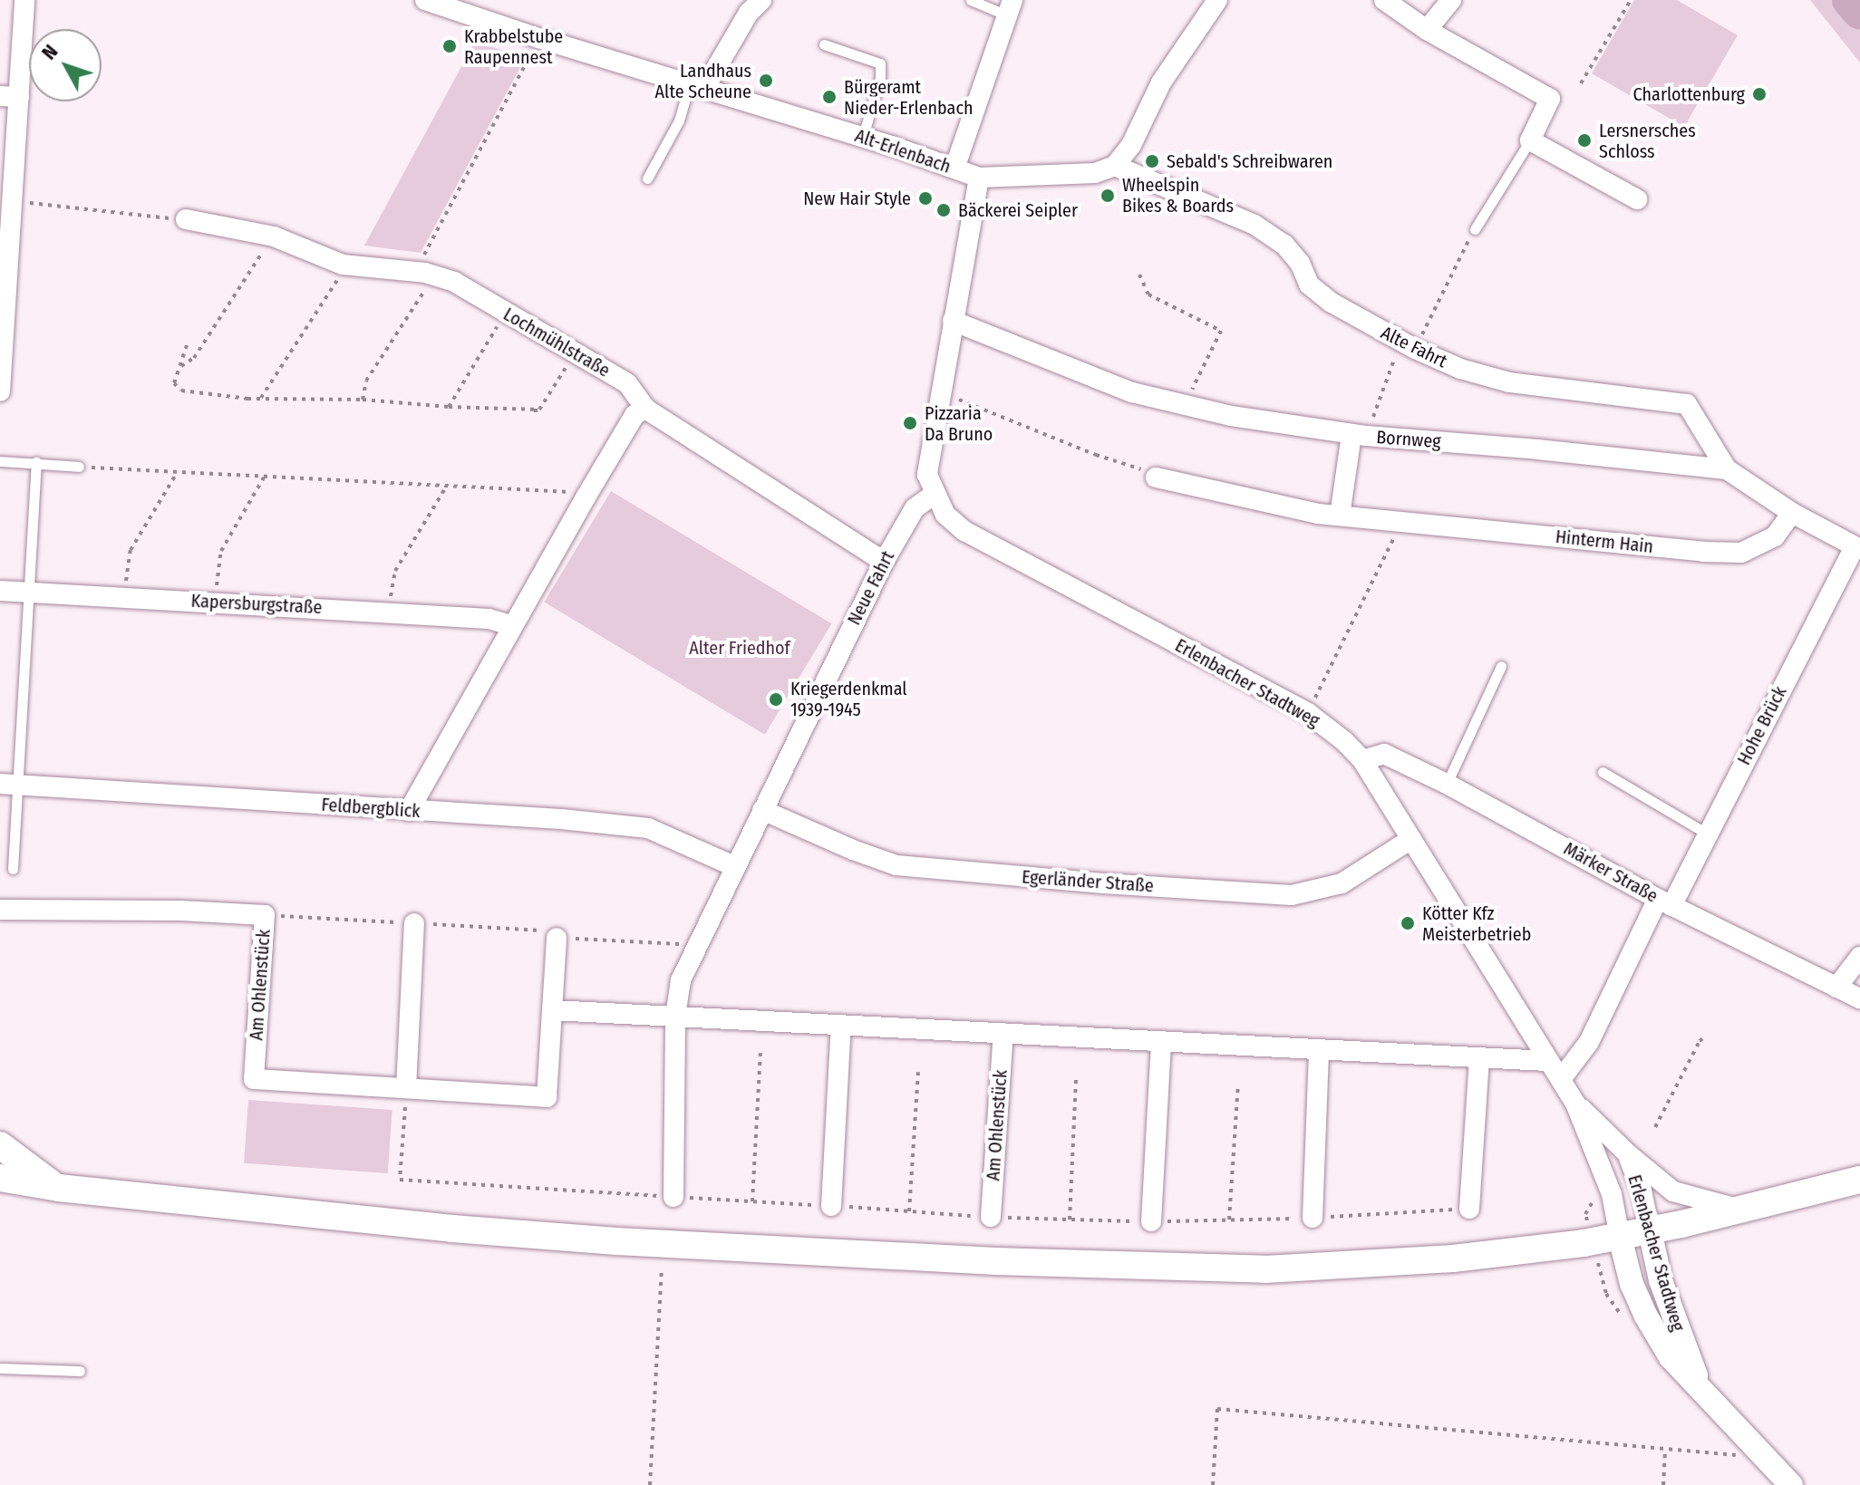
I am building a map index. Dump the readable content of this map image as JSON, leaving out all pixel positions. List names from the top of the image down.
{
  "streets": {
    "street": [
      "Alt-Erlenbach",
      "Lochmühlstraße",
      "Alte Fahrt",
      "Bornweg",
      "Hinterm Hain",
      "Neue Fahrt",
      "Kapersburgstraße",
      "Erlenbacher Stadtweg",
      "Hohe Brück",
      "Feldbergblick",
      "Märker Straße",
      "Egerländer Straße",
      "Am Ohlenstück"
    ]
  },
  "crossings": [
    ["Alt-Erlenbach", "Alte Fahrt"],
    ["Lochmühlstraße", "Neue Fahrt"],
    ["Alte Fahrt", "Bornweg"],
    ["Bornweg", "Hinterm Hain"],
    ["Bornweg", "Hohe Brück"],
    ["Neue Fahrt", "Erlenbacher Stadtweg"],
    ["Neue Fahrt", "Feldbergblick"],
    ["Neue Fahrt", "Egerländer Straße"],
    ["Erlenbacher Stadtweg", "Hohe Brück"],
    ["Erlenbacher Stadtweg", "Märker Straße"],
    ["Erlenbacher Stadtweg", "Egerländer Straße"],
    ["Hohe Brück", "Märker Straße"]
  ],
  "parks": ["Alter Friedhof"],
  "places": [
    "Krabbelstube Raupennest",
    "Landhaus Alte Scheune",
    "Charlottenburg",
    "Bürgeramt Nieder-Erlenbach",
    "Lersnersches Schloss",
    "Sebald's Schreibwaren",
    "Wheelspin Bikes & Boards",
    "New Hair Style",
    "Bäckerei Seipler",
    "Pizzaria Da Bruno",
    "Kriegerdenkmal 1939-1945",
    "Kötter Kfz Meisterbetrieb"
  ],
  "north": "top left"
}
